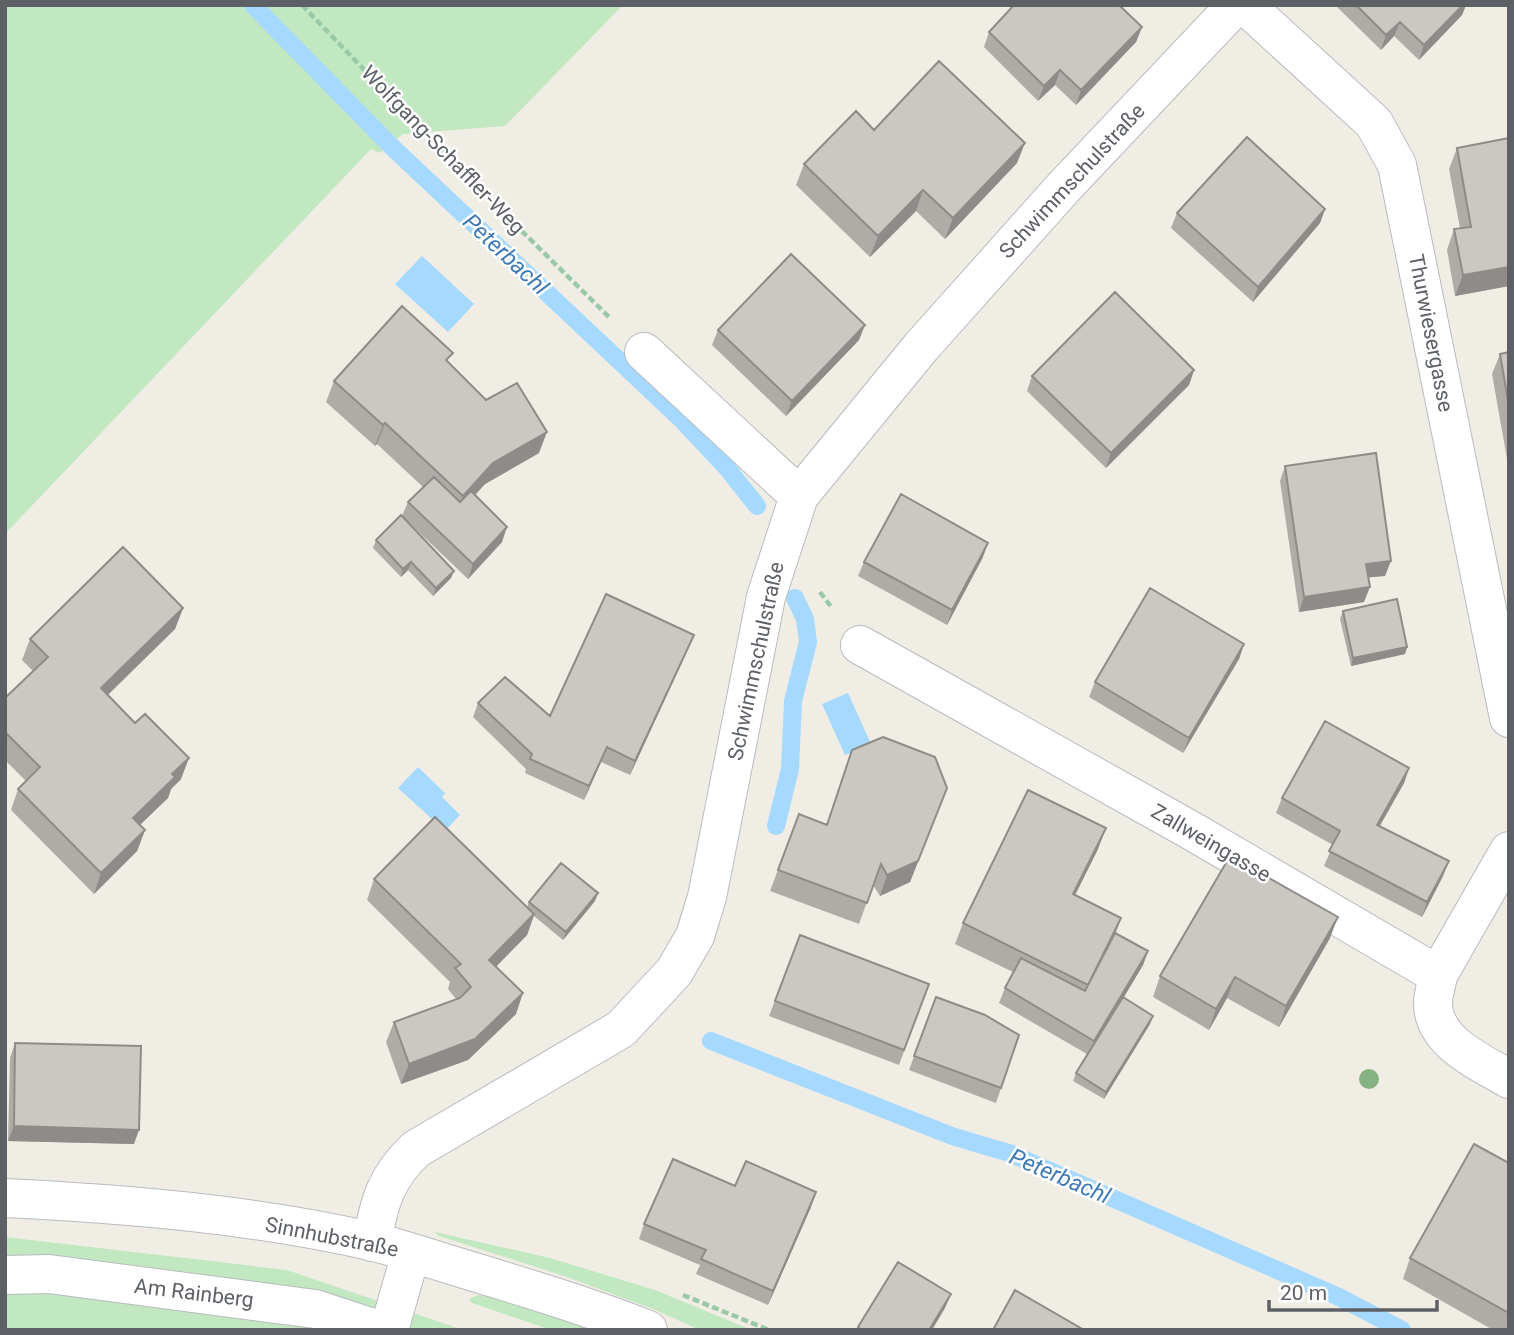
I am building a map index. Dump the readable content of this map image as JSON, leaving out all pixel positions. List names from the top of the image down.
{
  "streets": {
    "street": [
      "Schwimmschulstraße",
      "Thurwiesergasse",
      "Zallweingasse",
      "Sinnhubstraße",
      "Am Rainberg"
    ],
    "path": ["Wolfgang-Schaffler-Weg"]
  },
  "crossings": [
    ["Schwimmschulstraße", "Sinnhubstraße"]
  ],
  "water": ["Peterbachl"],
  "scale_bar": "20 m"
}
